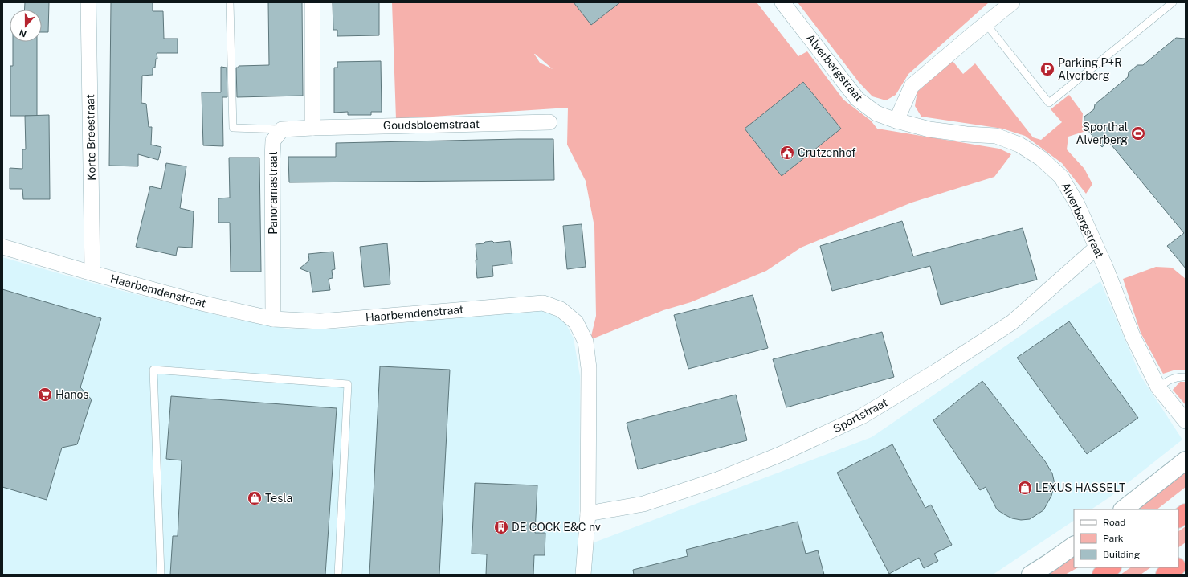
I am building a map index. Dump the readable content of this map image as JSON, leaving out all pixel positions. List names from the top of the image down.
{
  "streets": {
    "street": [
      "Alverbergstraat",
      "Goudsbloemstraat",
      "Korte Breestraat",
      "Panoramastraat",
      "Haarbemdenstraat",
      "Sportstraat"
    ]
  },
  "crossings": [
    ["Alverbergstraat", "Sportstraat"],
    ["Korte Breestraat", "Haarbemdenstraat"],
    ["Panoramastraat", "Haarbemdenstraat"],
    ["Haarbemdenstraat", "Sportstraat"]
  ],
  "places": {
    "parking": ["Parking P+R Alverberg"],
    "sports": ["Sporthal Alverberg"],
    "public building": ["Crutzenhof"],
    "supermarket": ["Hanos"],
    "shop": ["LEXUS HASSELT", "Tesla"],
    "building": ["DE COCK E&C nv"]
  },
  "legend": ["Road", "Park", "Building"],
  "north": "bottom"
}
